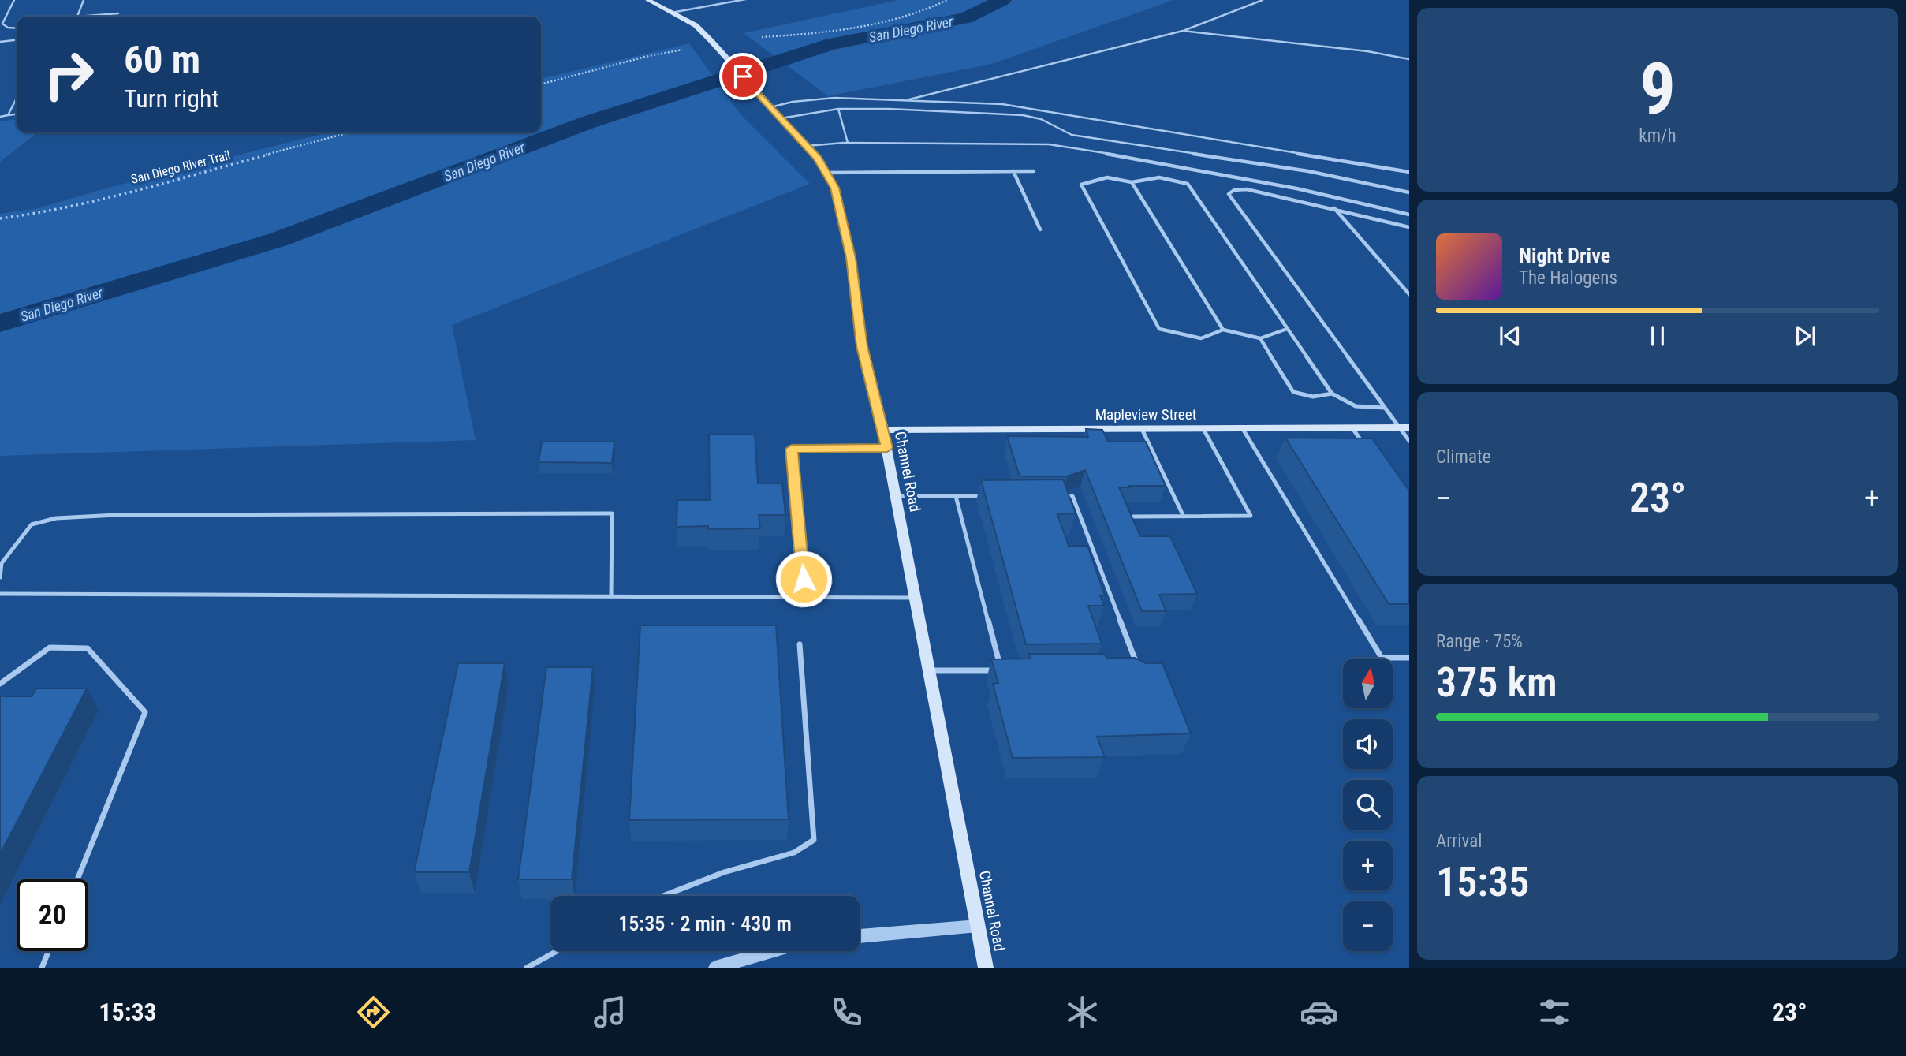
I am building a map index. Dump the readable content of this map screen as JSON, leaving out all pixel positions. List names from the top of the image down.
{
  "streets": {
    "main road": ["Mapleview Street", "Channel Road"],
    "path": ["San Diego River Trail"]
  },
  "crossings": [
    ["Mapleview Street", "Channel Road"]
  ],
  "water": ["San Diego River"],
  "north": "top",
  "page": {
    "tile": [
      ["9", "km/h"],
      "Climate",
      ["Range · 75%", "375 km"],
      ["Arrival", "15:35"]
    ],
    "turn": ["60 m", "Turn right"],
    "song": ["Night Drive", "The Halogens"],
    "heat": ["−", "23°", "+"],
    "map_buttons": ["+", "−"],
    "limit": "20",
    "trip": "15:35 · 2 min · 430 m",
    "tabs": ["15:33", "23°"]
  }
}
